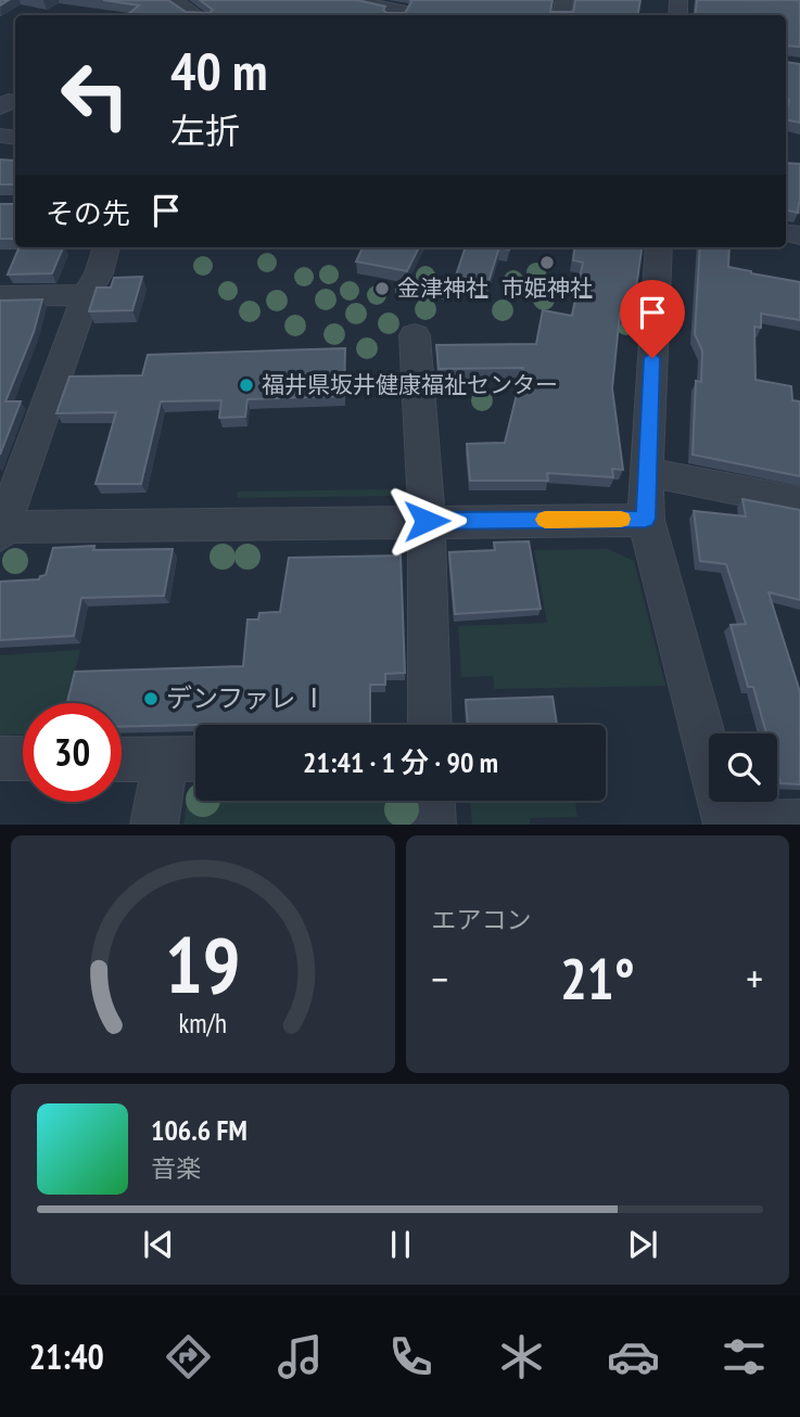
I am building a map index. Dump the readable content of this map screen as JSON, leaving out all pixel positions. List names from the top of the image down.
{
  "places": [
    "市姫神社",
    "金津神社",
    "福井県坂井健康福祉センター",
    "デンファレ Ⅰ"
  ],
  "page": {
    "turn": ["40 m", "左折"],
    "then": "その先",
    "limit": "30",
    "trip": "21:41 · 1 分 · 90 m",
    "tile": "エアコン",
    "heat": ["−", "21°", "+"],
    "song": ["106.6 FM", "音楽"],
    "tabs": "21:40",
    "gauge": ["19", "km/h"]
  }
}
